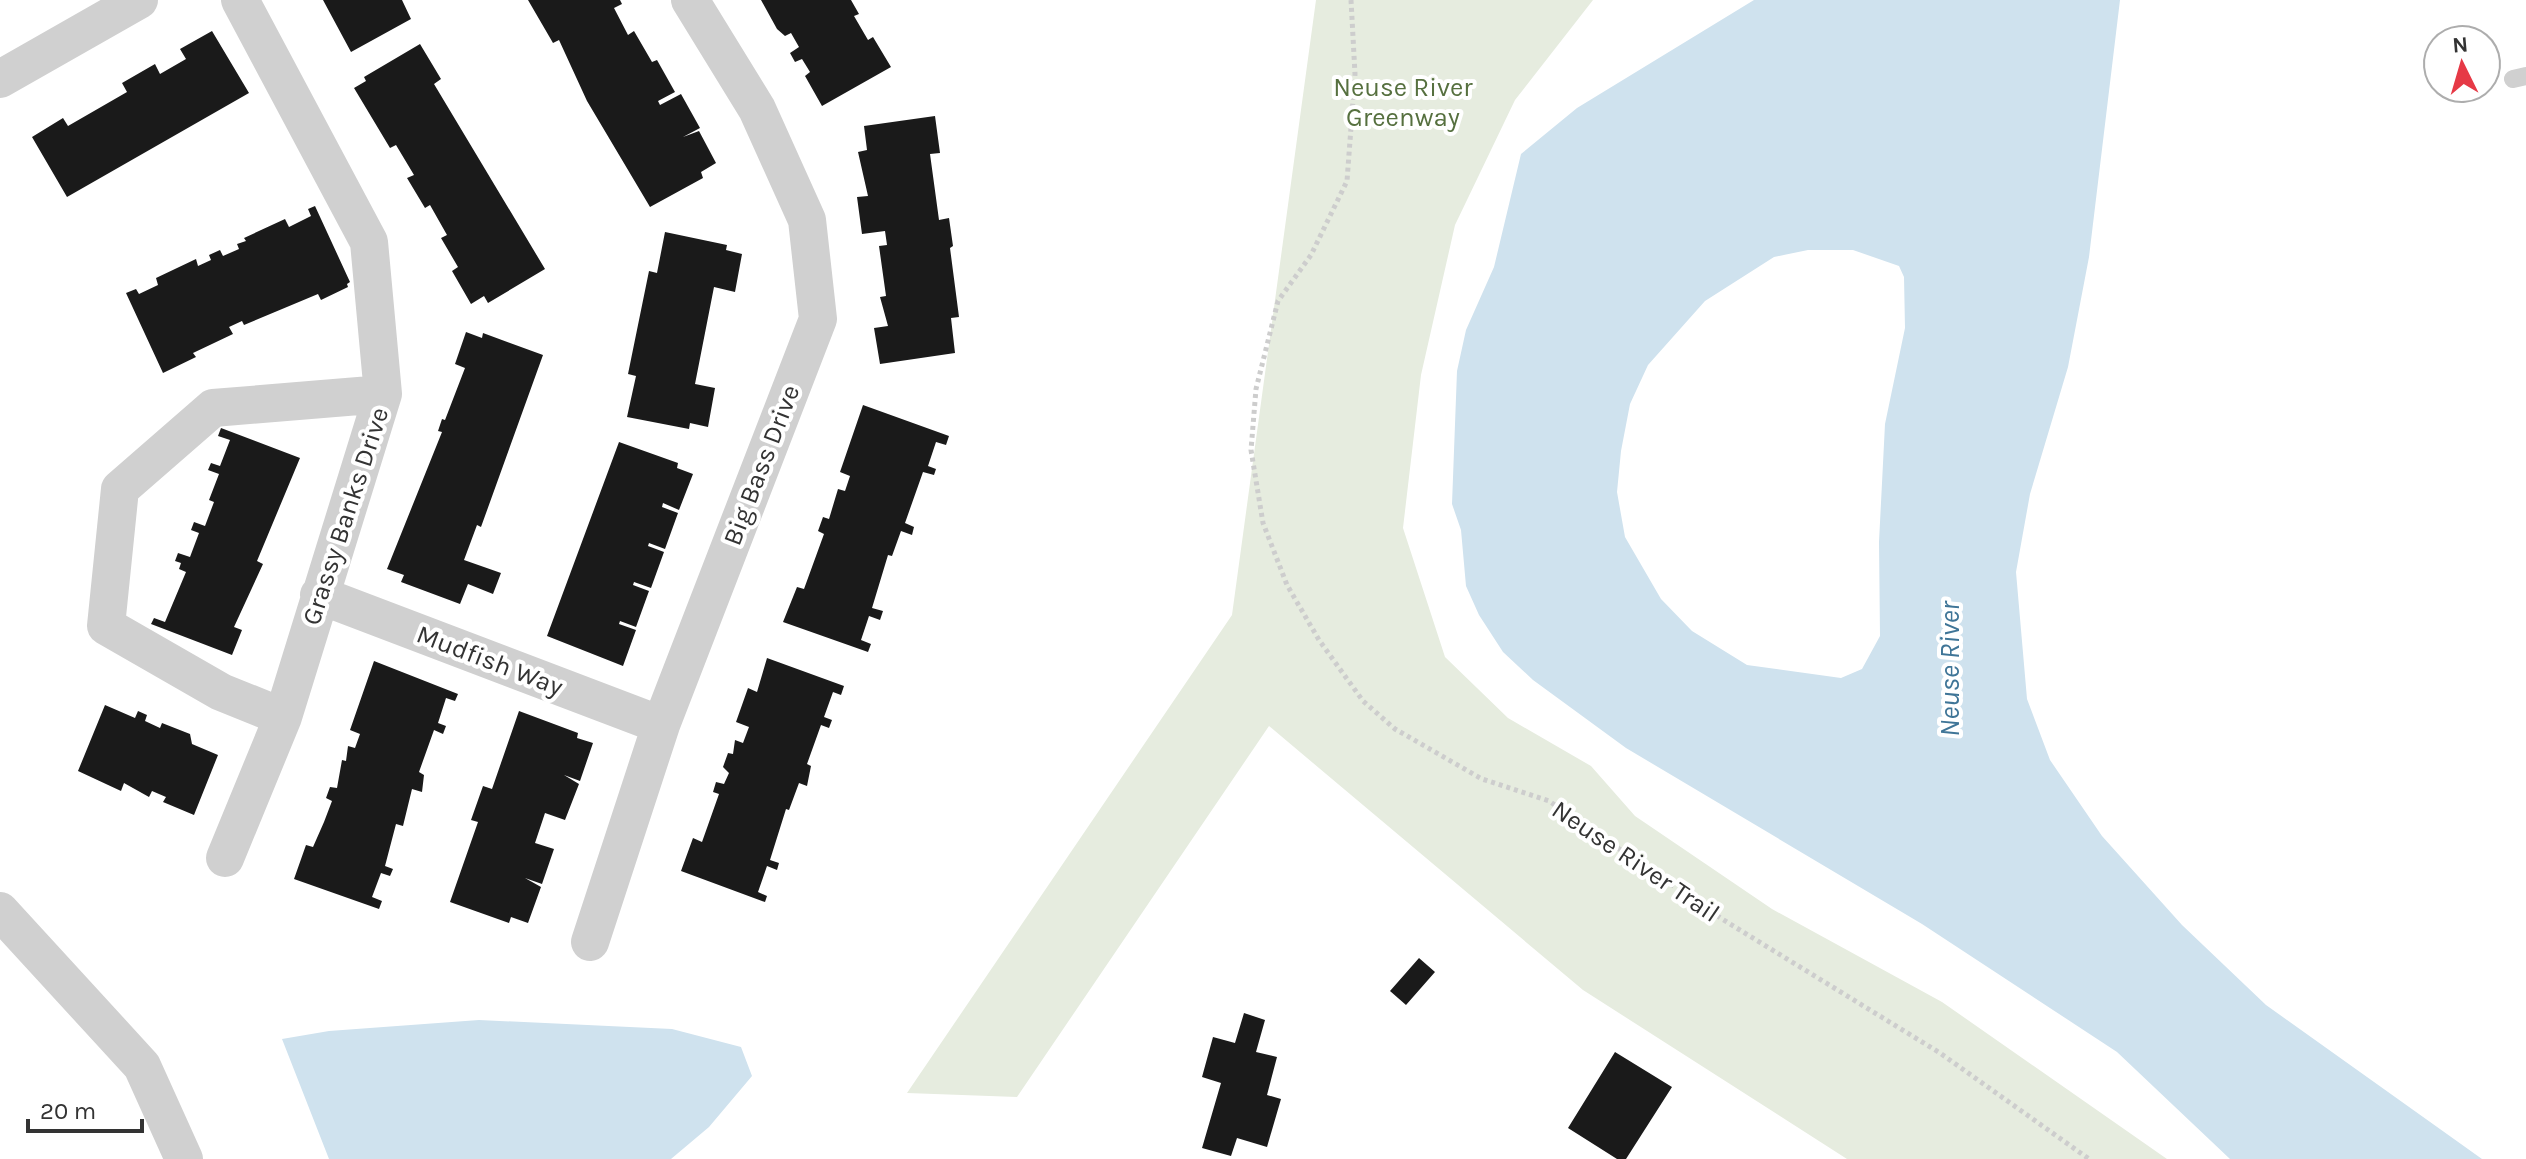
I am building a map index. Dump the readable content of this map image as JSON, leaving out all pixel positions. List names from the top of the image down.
{
  "streets": {
    "street": ["Big Bass Drive", "Grassy Banks Drive", "Mudfish Way"],
    "path": ["Neuse River Trail"]
  },
  "crossings": [
    ["Big Bass Drive", "Mudfish Way"],
    ["Grassy Banks Drive", "Mudfish Way"]
  ],
  "water": ["Neuse River"],
  "parks": ["Neuse River Greenway"],
  "scale_bar": "20 m",
  "north": "top"
}
